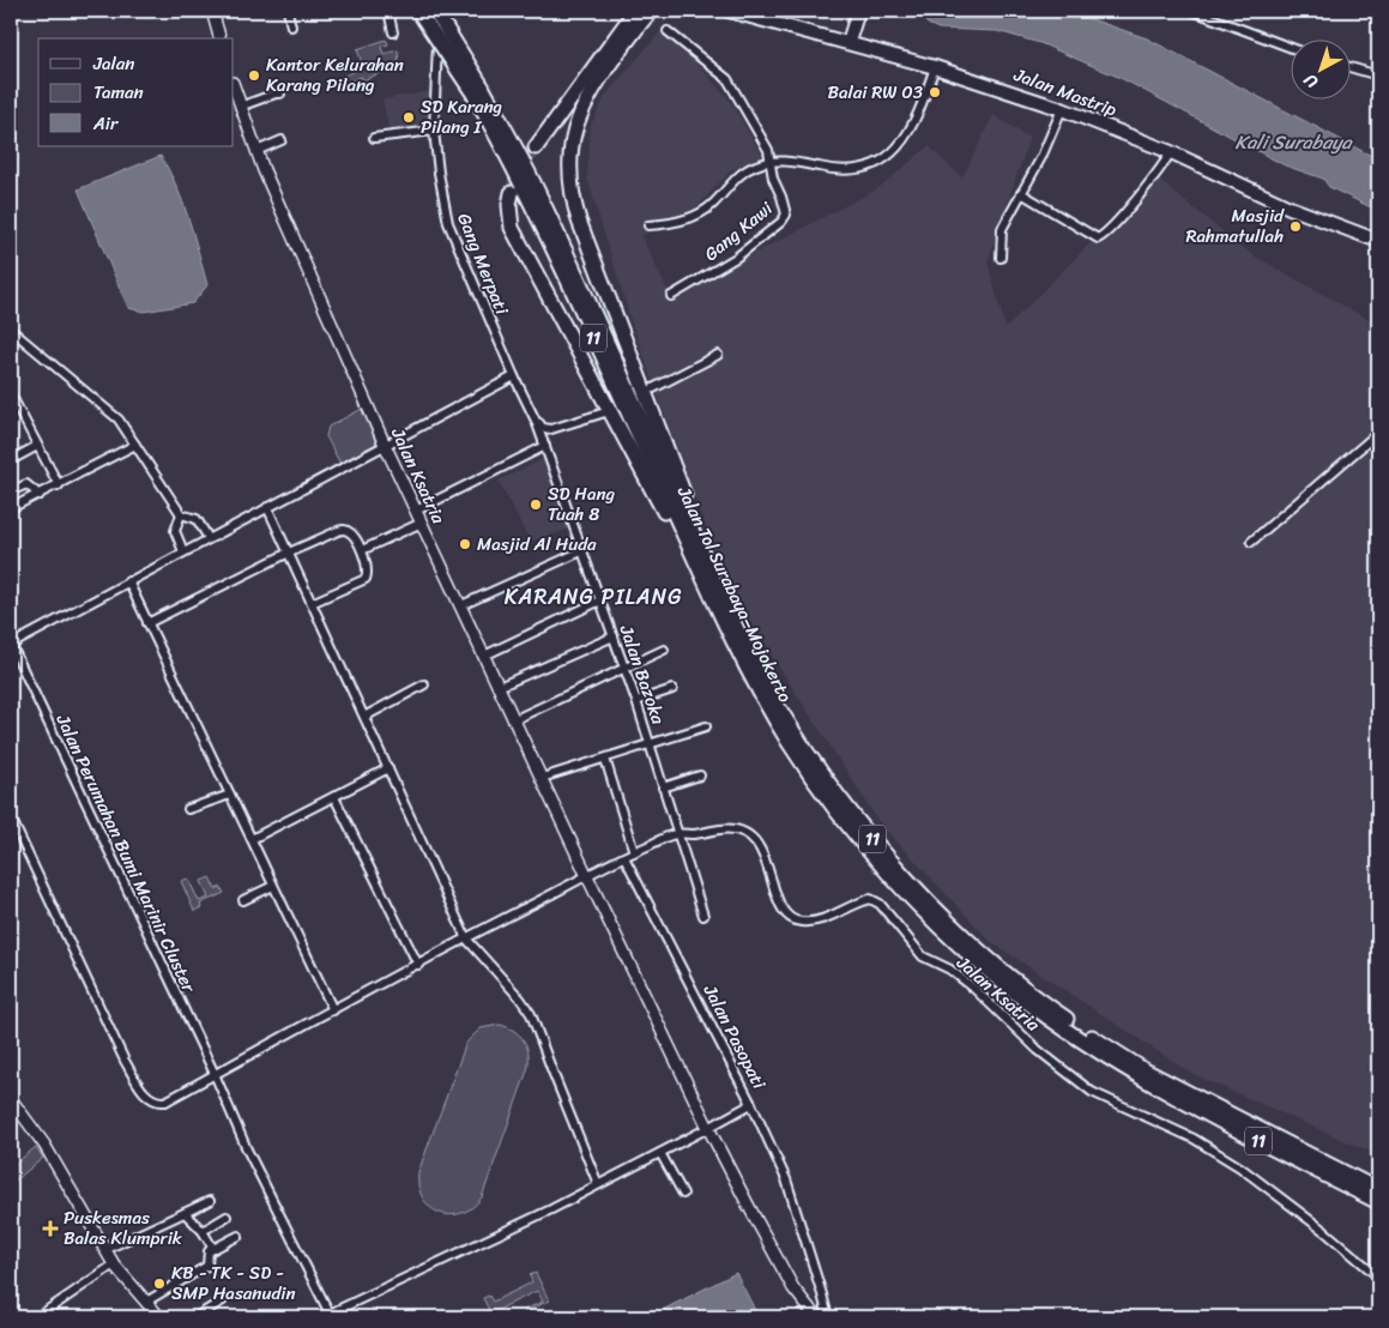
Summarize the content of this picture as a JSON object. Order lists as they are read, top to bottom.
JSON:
{
  "streets": {
    "highway": ["11", "Jalan Tol Surabaya–Mojokerto"],
    "main road": ["Jalan Mastrip"],
    "street": [
      "Gang Kawi",
      "Gang Merpati",
      "Jalan Ksatria",
      "Jalan Bazoka",
      "Jalan Perumahan Bumi Marinir Cluster",
      "Jalan Pasopati"
    ]
  },
  "crossings": [
    ["Gang Merpati", "Jalan Bazoka"],
    ["Gang Merpati", "Jalan Perumahan Bumi Marinir Cluster"],
    ["Jalan Ksatria", "Jalan Bazoka"],
    ["Jalan Ksatria", "Jalan Perumahan Bumi Marinir Cluster"],
    ["Jalan Ksatria", "Jalan Pasopati"],
    ["Jalan Perumahan Bumi Marinir Cluster", "Jalan Pasopati"]
  ],
  "districts": ["KARANG PILANG"],
  "water": ["Kali Surabaya"],
  "places": {
    "other": [
      "Kantor Kelurahan Karang Pilang",
      "Balai RW 03",
      "SD Karang Pilang I",
      "Masjid Rahmatullah",
      "SD Hang Tuah 8",
      "Masjid Al Huda",
      "KB - TK - SD - SMP Hasanudin"
    ],
    "health": ["Puskesmas Balas Klumprik"]
  },
  "legend": ["Jalan", "Taman", "Air"],
  "north": "bottom left"
}
